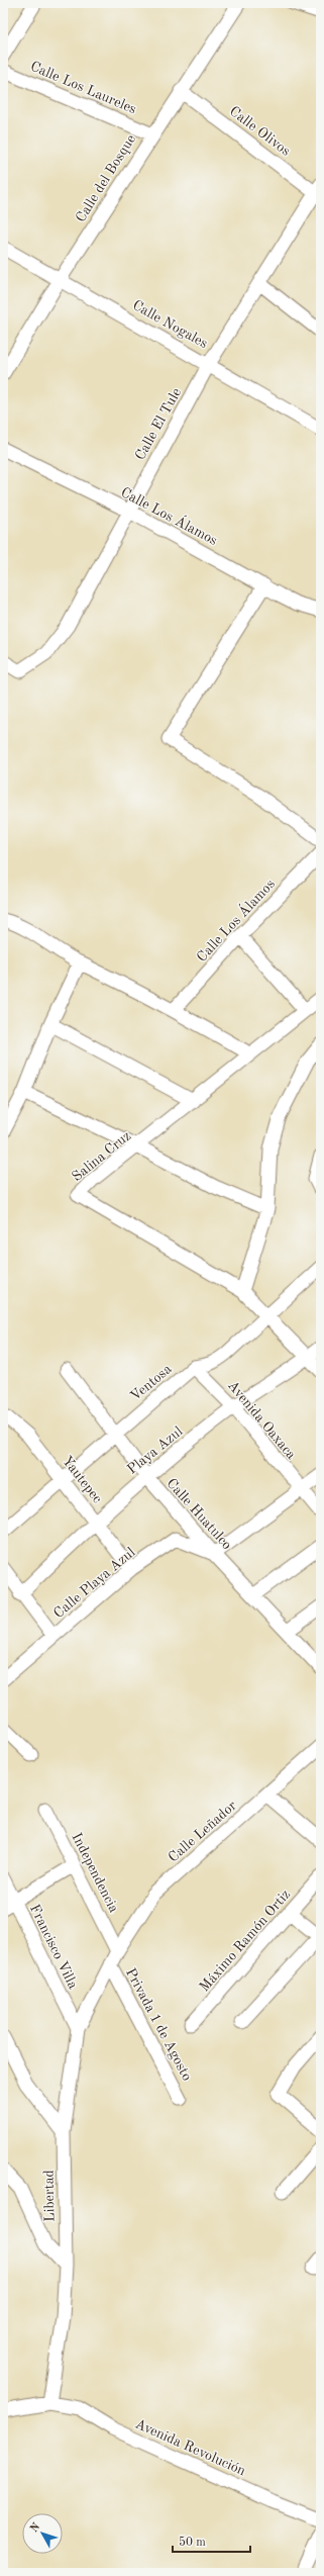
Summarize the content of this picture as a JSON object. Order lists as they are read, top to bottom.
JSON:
{
  "streets": {
    "street": [
      "Calle Los Laureles",
      "Calle Olivos",
      "Calle del Bosque",
      "Calle Nogales",
      "Calle El Tule",
      "Calle Los Álamos",
      "Salina Cruz",
      "Ventosa",
      "Avenida Oaxaca",
      "Playa Azul",
      "Yautepec",
      "Calle Huatulco",
      "Calle Playa Azul",
      "Calle Leñador",
      "Independencia",
      "Máximo Ramón Ortiz",
      "Francisco Villa",
      "Privada 1 de Agosto",
      "Libertad",
      "Avenida Revolución"
    ]
  },
  "crossings": [
    ["Calle Los Laureles", "Calle del Bosque"],
    ["Calle Olivos", "Calle del Bosque"],
    ["Calle Olivos", "Calle El Tule"],
    ["Calle del Bosque", "Calle Nogales"],
    ["Calle Nogales", "Calle El Tule"],
    ["Calle El Tule", "Calle Los Álamos"],
    ["Salina Cruz", "Ventosa"],
    ["Salina Cruz", "Playa Azul"],
    ["Ventosa", "Avenida Oaxaca"],
    ["Ventosa", "Yautepec"],
    ["Ventosa", "Calle Huatulco"],
    ["Avenida Oaxaca", "Playa Azul"],
    ["Playa Azul", "Yautepec"],
    ["Playa Azul", "Calle Huatulco"],
    ["Yautepec", "Calle Playa Azul"],
    ["Calle Huatulco", "Calle Playa Azul"],
    ["Calle Leñador", "Independencia"],
    ["Calle Leñador", "Libertad"],
    ["Independencia", "Libertad"],
    ["Francisco Villa", "Libertad"],
    ["Privada 1 de Agosto", "Libertad"],
    ["Libertad", "Avenida Revolución"]
  ],
  "scale_bar": "50 m",
  "north": "top left"
}
